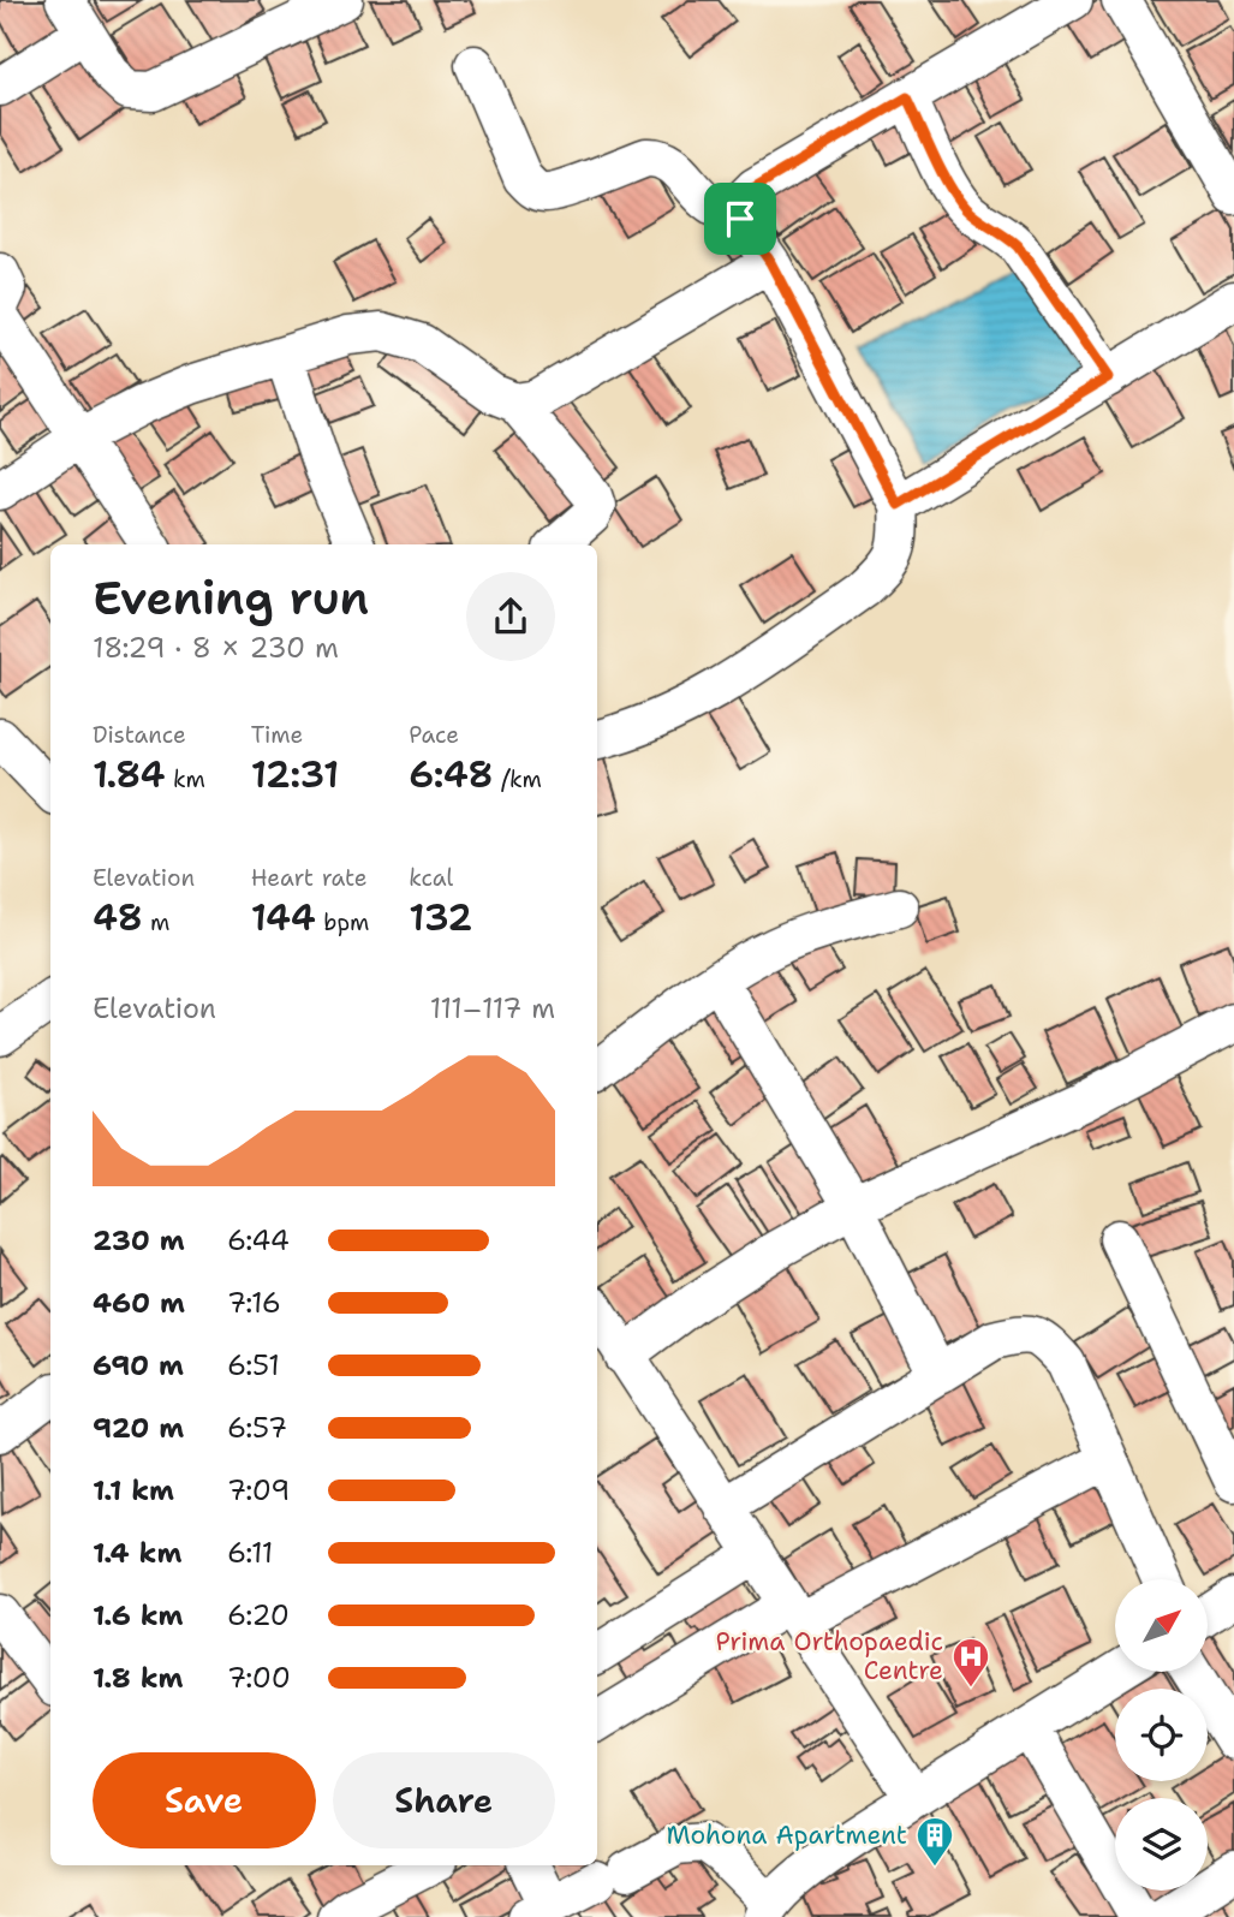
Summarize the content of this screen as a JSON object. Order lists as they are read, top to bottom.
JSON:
{
  "places": {
    "hospital": ["Prima Orthopaedic Centre"],
    "building": ["Mohona Apartment"]
  },
  "north": "top right",
  "page": {
    "heading": ["Evening run", "18:29 · 8 × 230 m"],
    "stats": [
      ["Distance", "1.84 km"],
      ["Time", "12:31"],
      ["Pace", "6:48 /km"],
      ["Elevation", "48 m"],
      ["Heart rate", "144 bpm"],
      ["kcal", "132"]
    ],
    "chart": ["Elevation", "111–117 m"],
    "list": [
      {
        "name": "230 m",
        "note": "6:44"
      },
      {
        "name": "460 m",
        "note": "7:16"
      },
      {
        "name": "690 m",
        "note": "6:51"
      },
      {
        "name": "920 m",
        "note": "6:57"
      },
      {
        "name": "1.1 km",
        "note": "7:09"
      },
      {
        "name": "1.4 km",
        "note": "6:11"
      },
      {
        "name": "1.6 km",
        "note": "6:20"
      },
      {
        "name": "1.8 km",
        "note": "7:00"
      }
    ],
    "buttons": ["Save", "Share"]
  }
}
